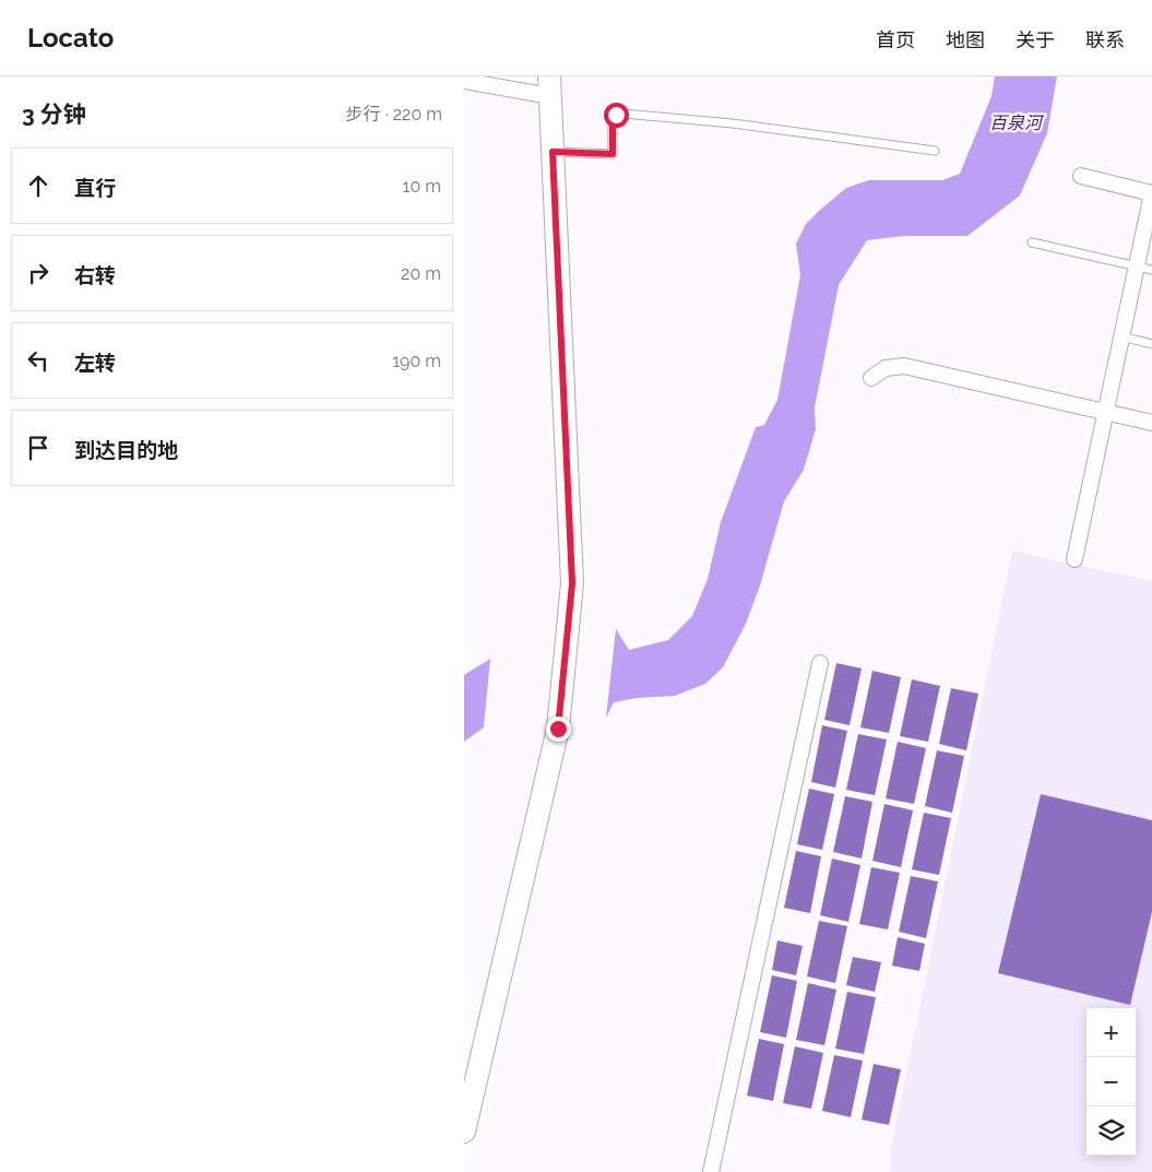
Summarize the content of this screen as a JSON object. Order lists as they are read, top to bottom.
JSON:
{
  "water": ["百泉河"],
  "page": {
    "header": "Locato",
    "nav": [
      "首页",
      "地图",
      "关于",
      "联系"
    ],
    "heading": ["3 分钟", "步行 · 220 m"],
    "list": [
      ["直行", "10 m"],
      ["右转", "20 m"],
      ["左转", "190 m"],
      "到达目的地"
    ],
    "map_buttons": ["+", "−"]
  }
}
